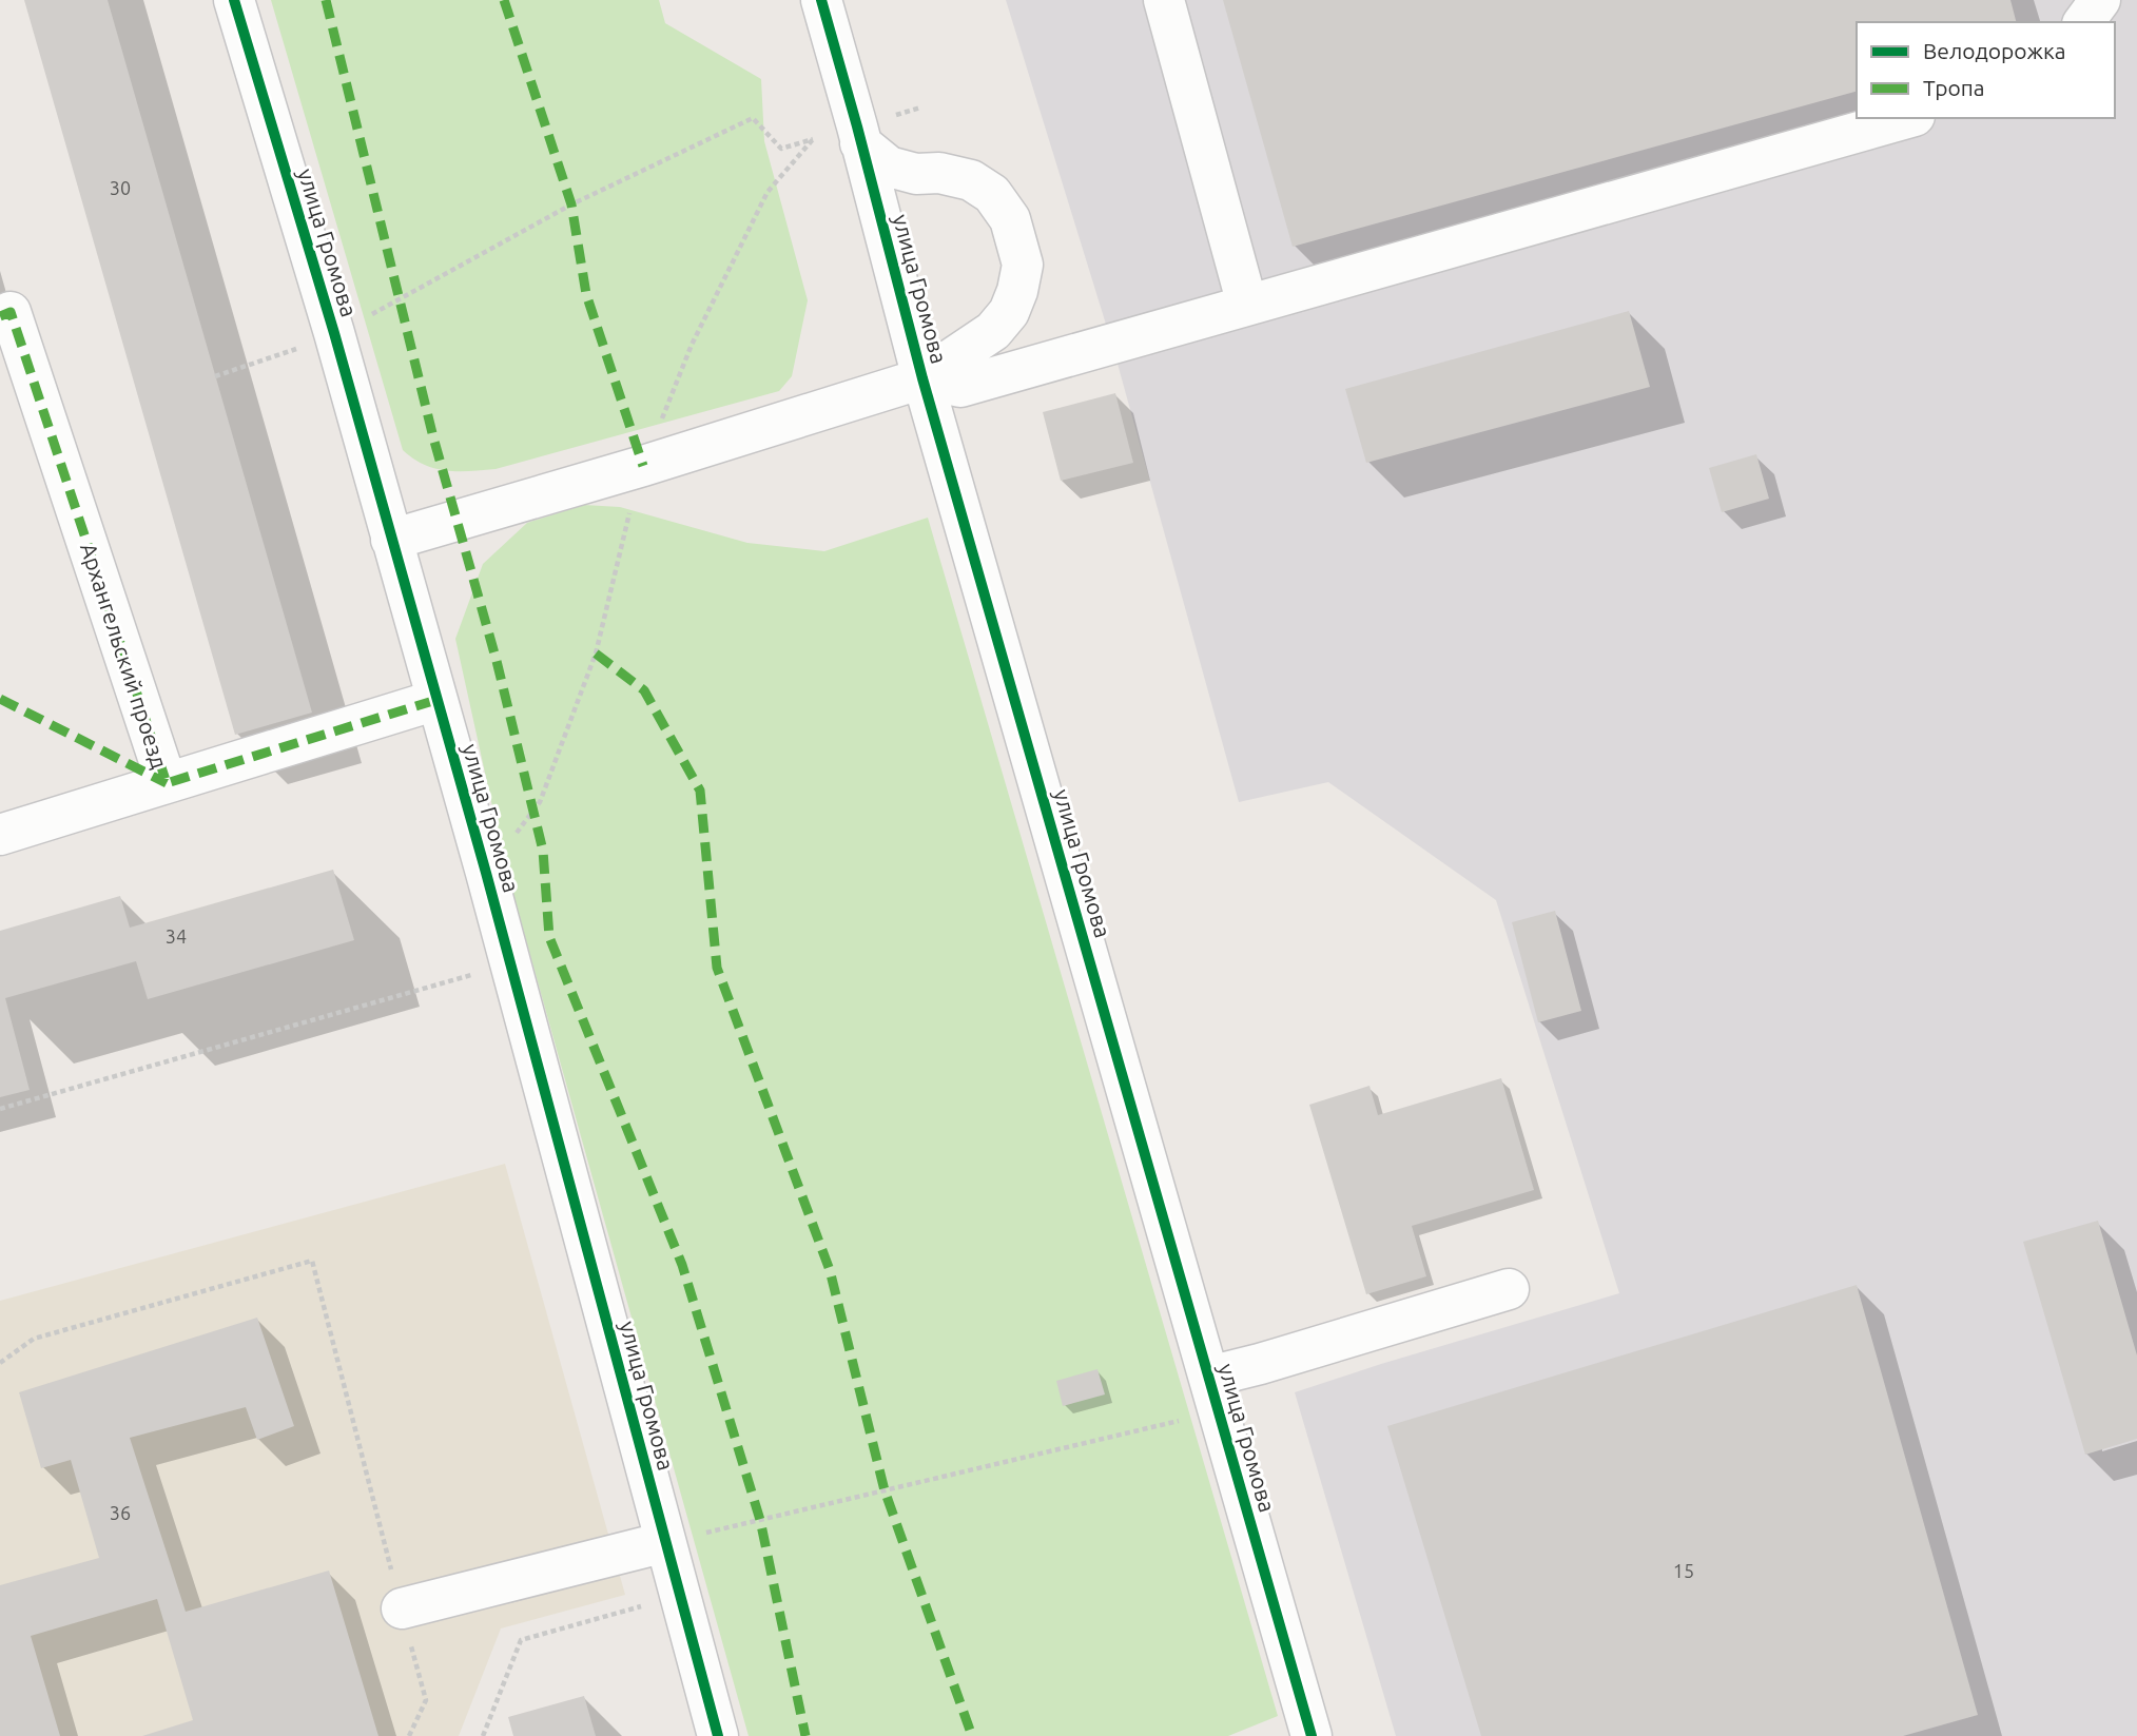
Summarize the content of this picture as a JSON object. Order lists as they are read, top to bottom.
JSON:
{
  "streets": {
    "street": ["улица Громова", "Архангельский проезд"]
  },
  "crossings": [
    ["улица Громова", "Архангельский проезд"]
  ],
  "house_numbers": [
    "30",
    "34",
    "36",
    "15"
  ],
  "legend": ["Велодорожка", "Тропа"]
}
